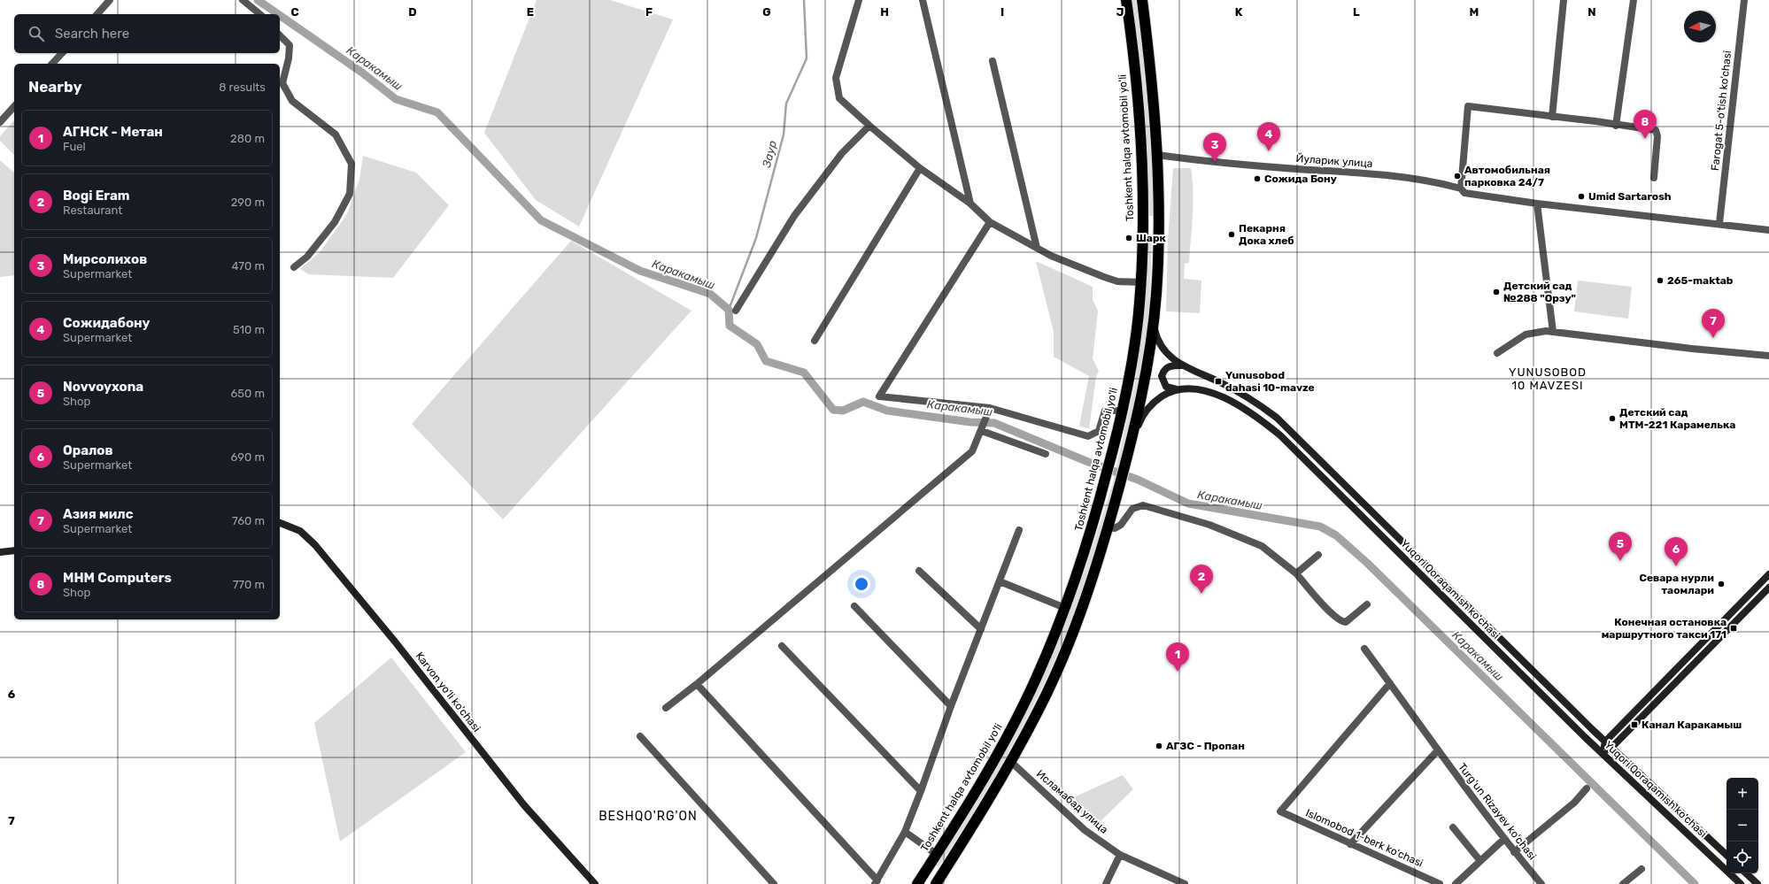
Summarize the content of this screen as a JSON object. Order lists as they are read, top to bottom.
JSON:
{
  "streets": {
    "highway": ["Toshkent halqa avtomobil yo'li"],
    "main road": ["Yuqori Qoraqamish ko'chasi", "Karvon yo‘li ko'chasi"],
    "street": [
      "Farogat 5-o'tish ko'chasi",
      "Йуларик улица",
      "Исламабад улица",
      "Turg'un Rizayev ko'chasi",
      "Islomobod 1-berk ko'chasi"
    ]
  },
  "crossings": [
    ["Turg'un Rizayev ko'chasi", "Islomobod 1-berk ko'chasi"]
  ],
  "districts": ["YUNUSOBOD 10 MAVZESI", "BESHQO'RG'ON"],
  "water": ["Каракамыш", "Заур"],
  "places": {
    "other": [
      "Автомобильная парковка 24/7",
      "Сожида Бону",
      "Umid Sartarosh",
      "Пекарня Дока хлеб",
      "Шарк",
      "265-maktab",
      "Детский сад №288 \"Орзу\"",
      "Детский сад МТМ-221 Карамелька",
      "Севара нурли таомлари",
      "АГЗС - Пропан"
    ],
    "transit": ["Yunusobod dahasi 10-mavze", "Конечная остановка маршрутного такси 171", "Канал Каракамыш"]
  },
  "north": "left",
  "page": {
    "search": "Search here",
    "heading": ["Nearby", "8 results"],
    "pins": [
      "8",
      "4",
      "3",
      "7",
      "5",
      "6",
      "2",
      "1"
    ],
    "list": [
      {
        "mark": "1",
        "name": "АГНСК - Метан",
        "note": "Fuel",
        "value": "280 m"
      },
      {
        "mark": "2",
        "name": "Bogi Eram",
        "note": "Restaurant",
        "value": "290 m"
      },
      {
        "mark": "3",
        "name": "Мирсолихов",
        "note": "Supermarket",
        "value": "470 m"
      },
      {
        "mark": "4",
        "name": "Сожидабону",
        "note": "Supermarket",
        "value": "510 m"
      },
      {
        "mark": "5",
        "name": "Novvoyxona",
        "note": "Shop",
        "value": "650 m"
      },
      {
        "mark": "6",
        "name": "Оралов",
        "note": "Supermarket",
        "value": "690 m"
      },
      {
        "mark": "7",
        "name": "Азия милс",
        "note": "Supermarket",
        "value": "760 m"
      },
      {
        "mark": "8",
        "name": "MHM Computers",
        "note": "Shop",
        "value": "770 m"
      }
    ],
    "map_buttons": ["+", "−"]
  },
  "grid": {
    "columns": [
      "C",
      "D",
      "E",
      "F",
      "G",
      "H",
      "I",
      "J",
      "K",
      "L",
      "M",
      "N"
    ],
    "rows": ["6", "7"]
  }
}
